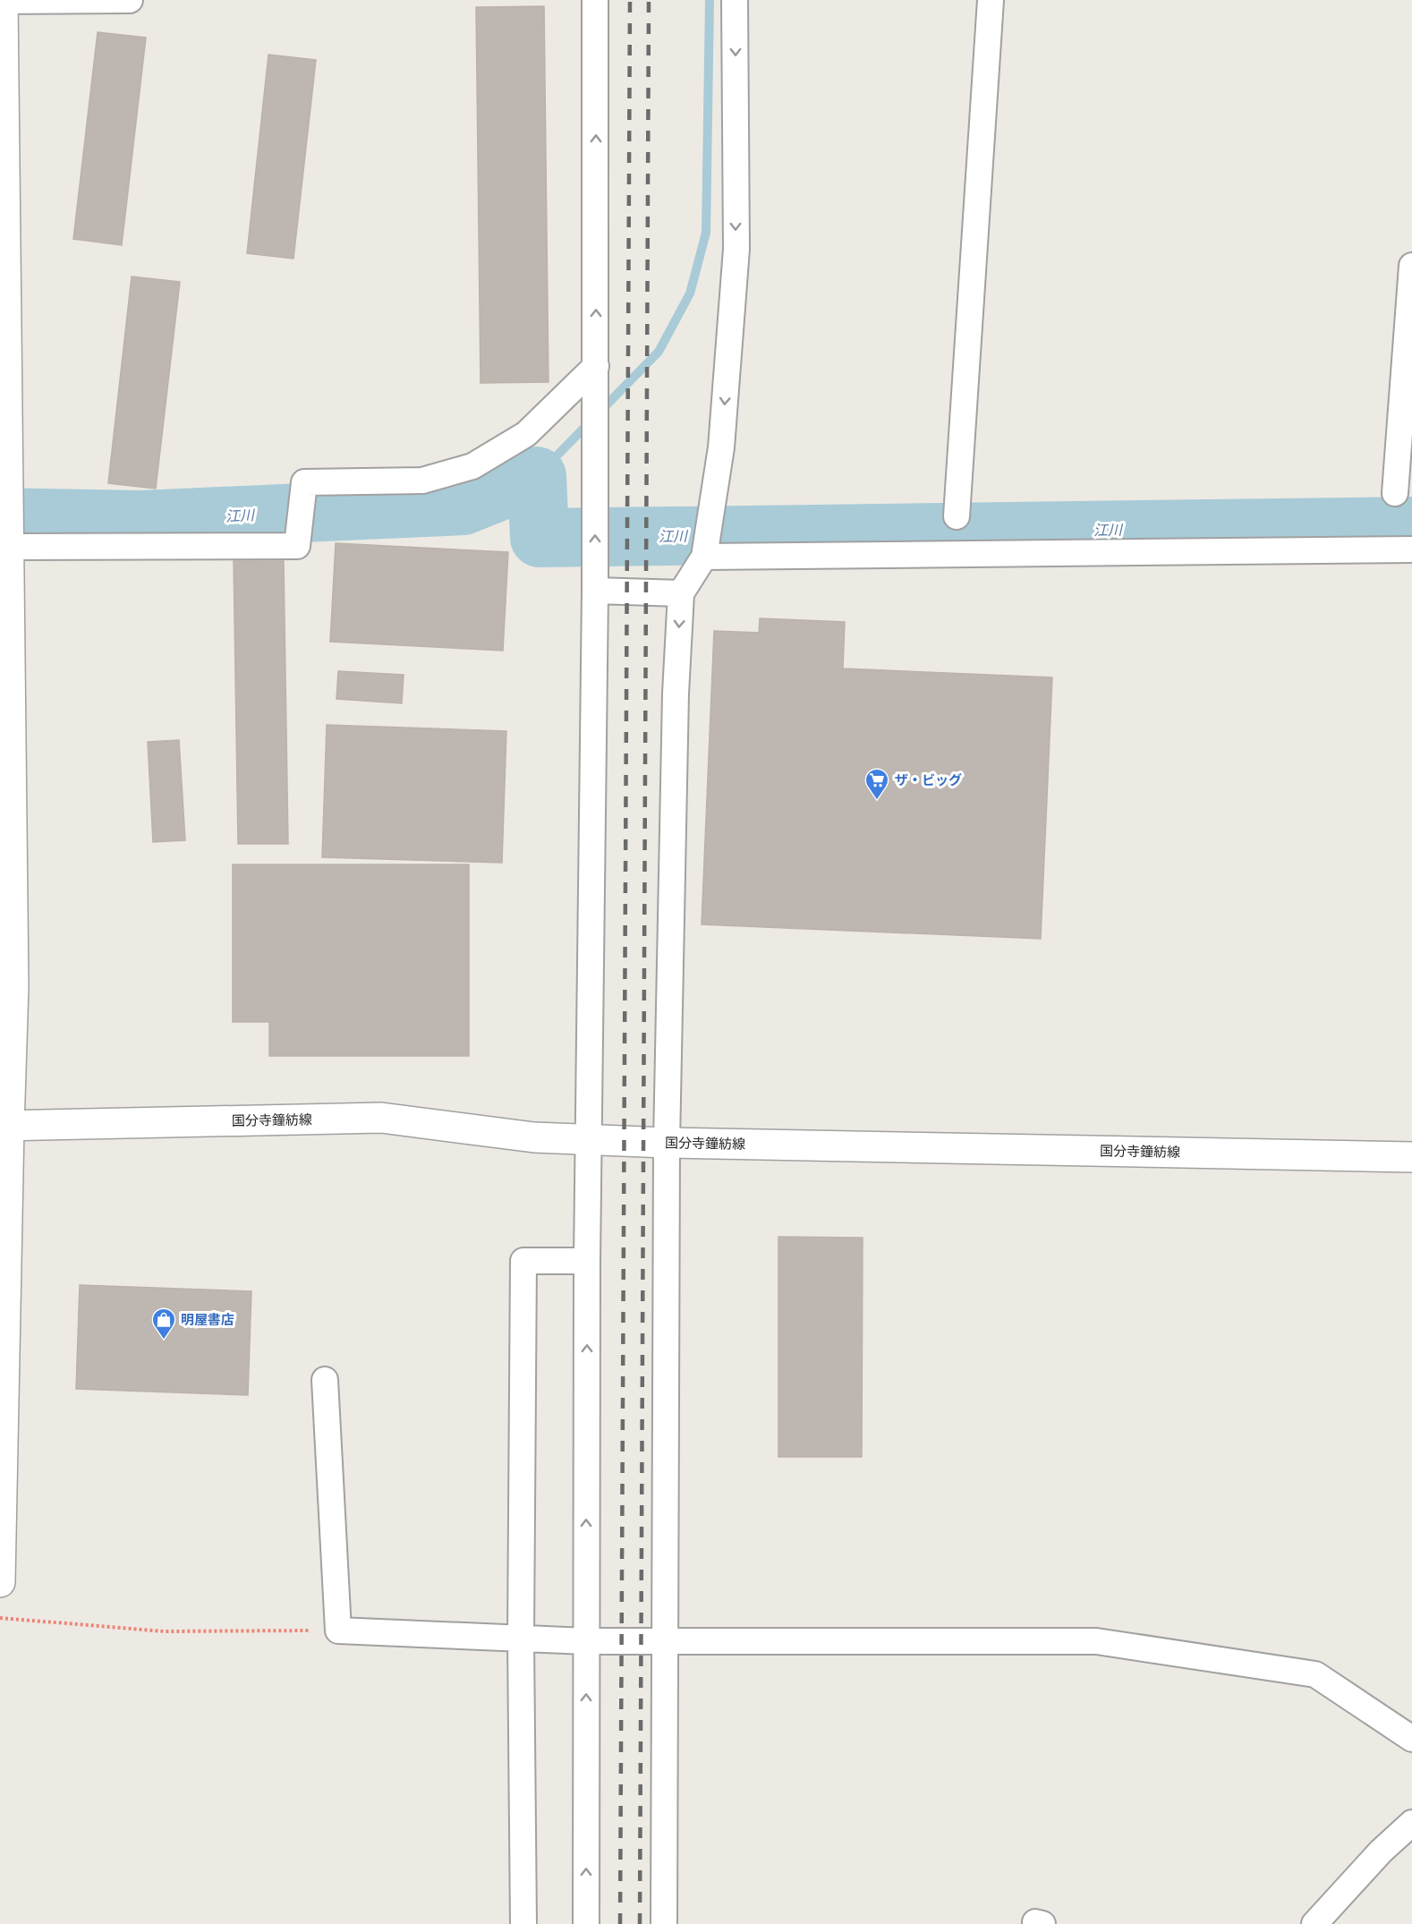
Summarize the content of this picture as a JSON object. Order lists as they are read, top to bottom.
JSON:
{
  "streets": {
    "street": ["国分寺鐘紡線"]
  },
  "water": ["江川"],
  "places": {
    "supermarket": ["ザ・ビッグ"],
    "shop": ["明屋書店"]
  }
}
